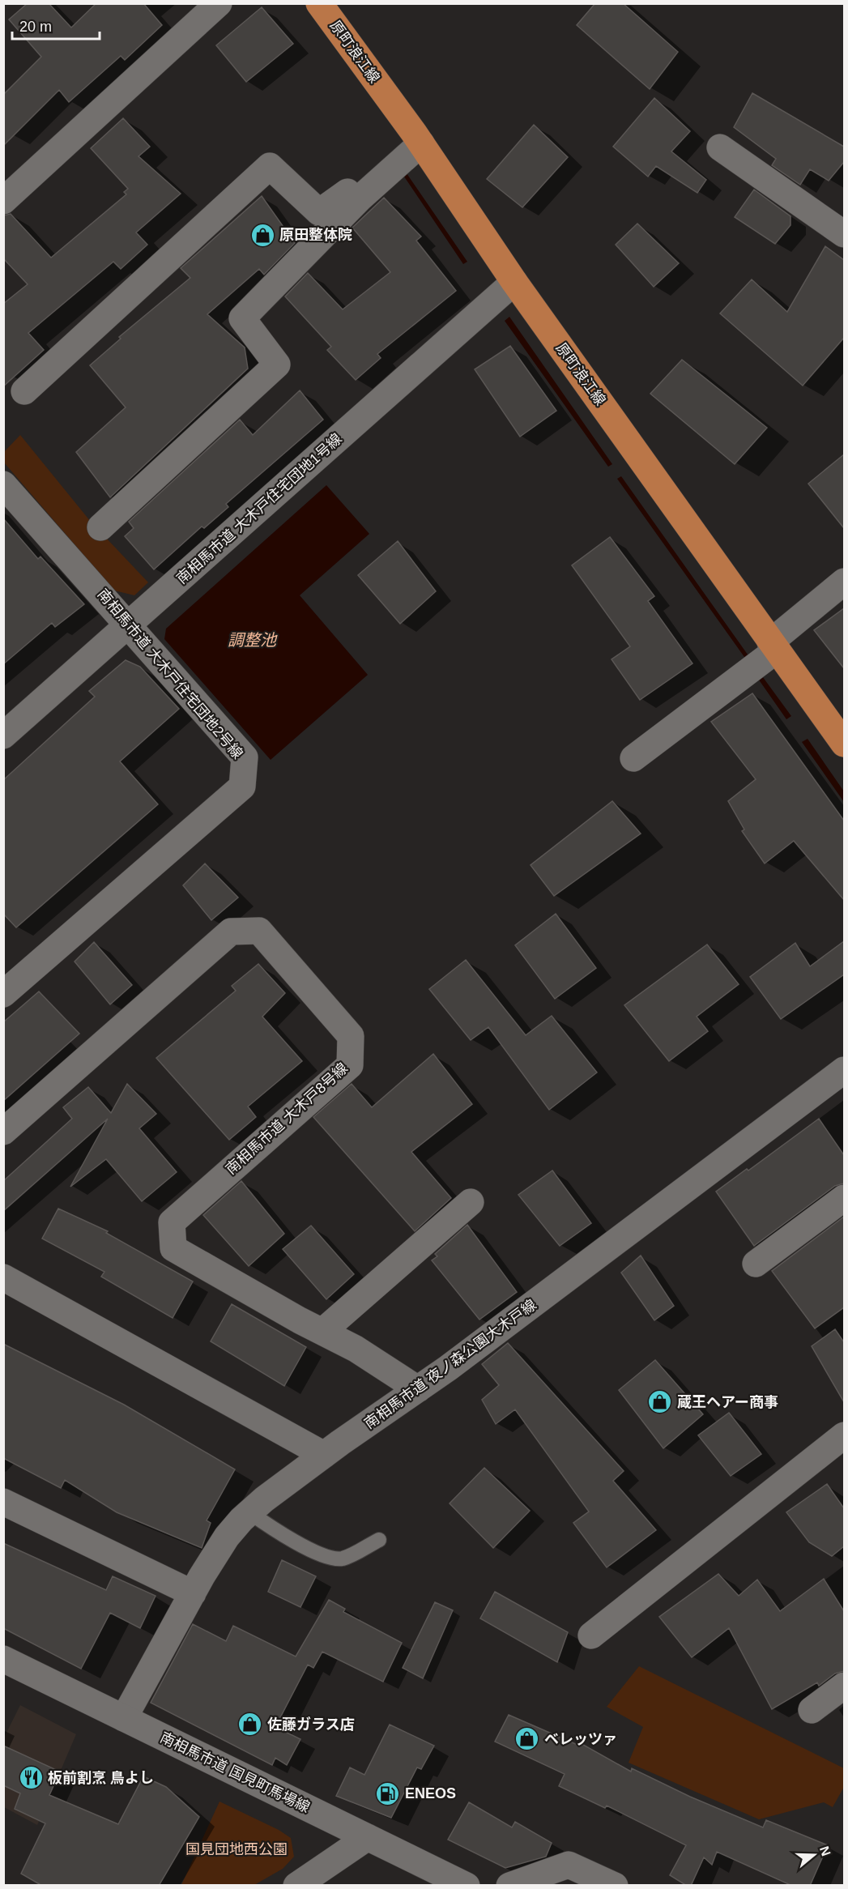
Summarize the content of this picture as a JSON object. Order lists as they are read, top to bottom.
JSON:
{
  "streets": {
    "main road": ["原町浪江線"],
    "street": [
      "南相馬市道 大木戸住宅団地1号線",
      "南相馬市道 大木戸住宅団地2号線",
      "南相馬市道 大木戸8号線",
      "南相馬市道 夜ノ森公園大木戸線",
      "南相馬市道 国見町馬場線"
    ]
  },
  "crossings": [
    ["原町浪江線", "南相馬市道 大木戸住宅団地1号線"],
    ["南相馬市道 大木戸住宅団地1号線", "南相馬市道 大木戸住宅団地2号線"],
    ["南相馬市道 大木戸8号線", "南相馬市道 夜ノ森公園大木戸線"],
    ["南相馬市道 夜ノ森公園大木戸線", "南相馬市道 国見町馬場線"]
  ],
  "water": ["調整池"],
  "parks": ["国見団地西公園"],
  "places": {
    "shop": [
      "原田整体院",
      "蔵王ヘアー商事",
      "佐藤ガラス店",
      "ベレッツァ"
    ],
    "restaurant": ["板前割烹 鳥よし"],
    "fuel station": ["ENEOS"]
  },
  "scale_bar": "20 m",
  "north": "right"
}
